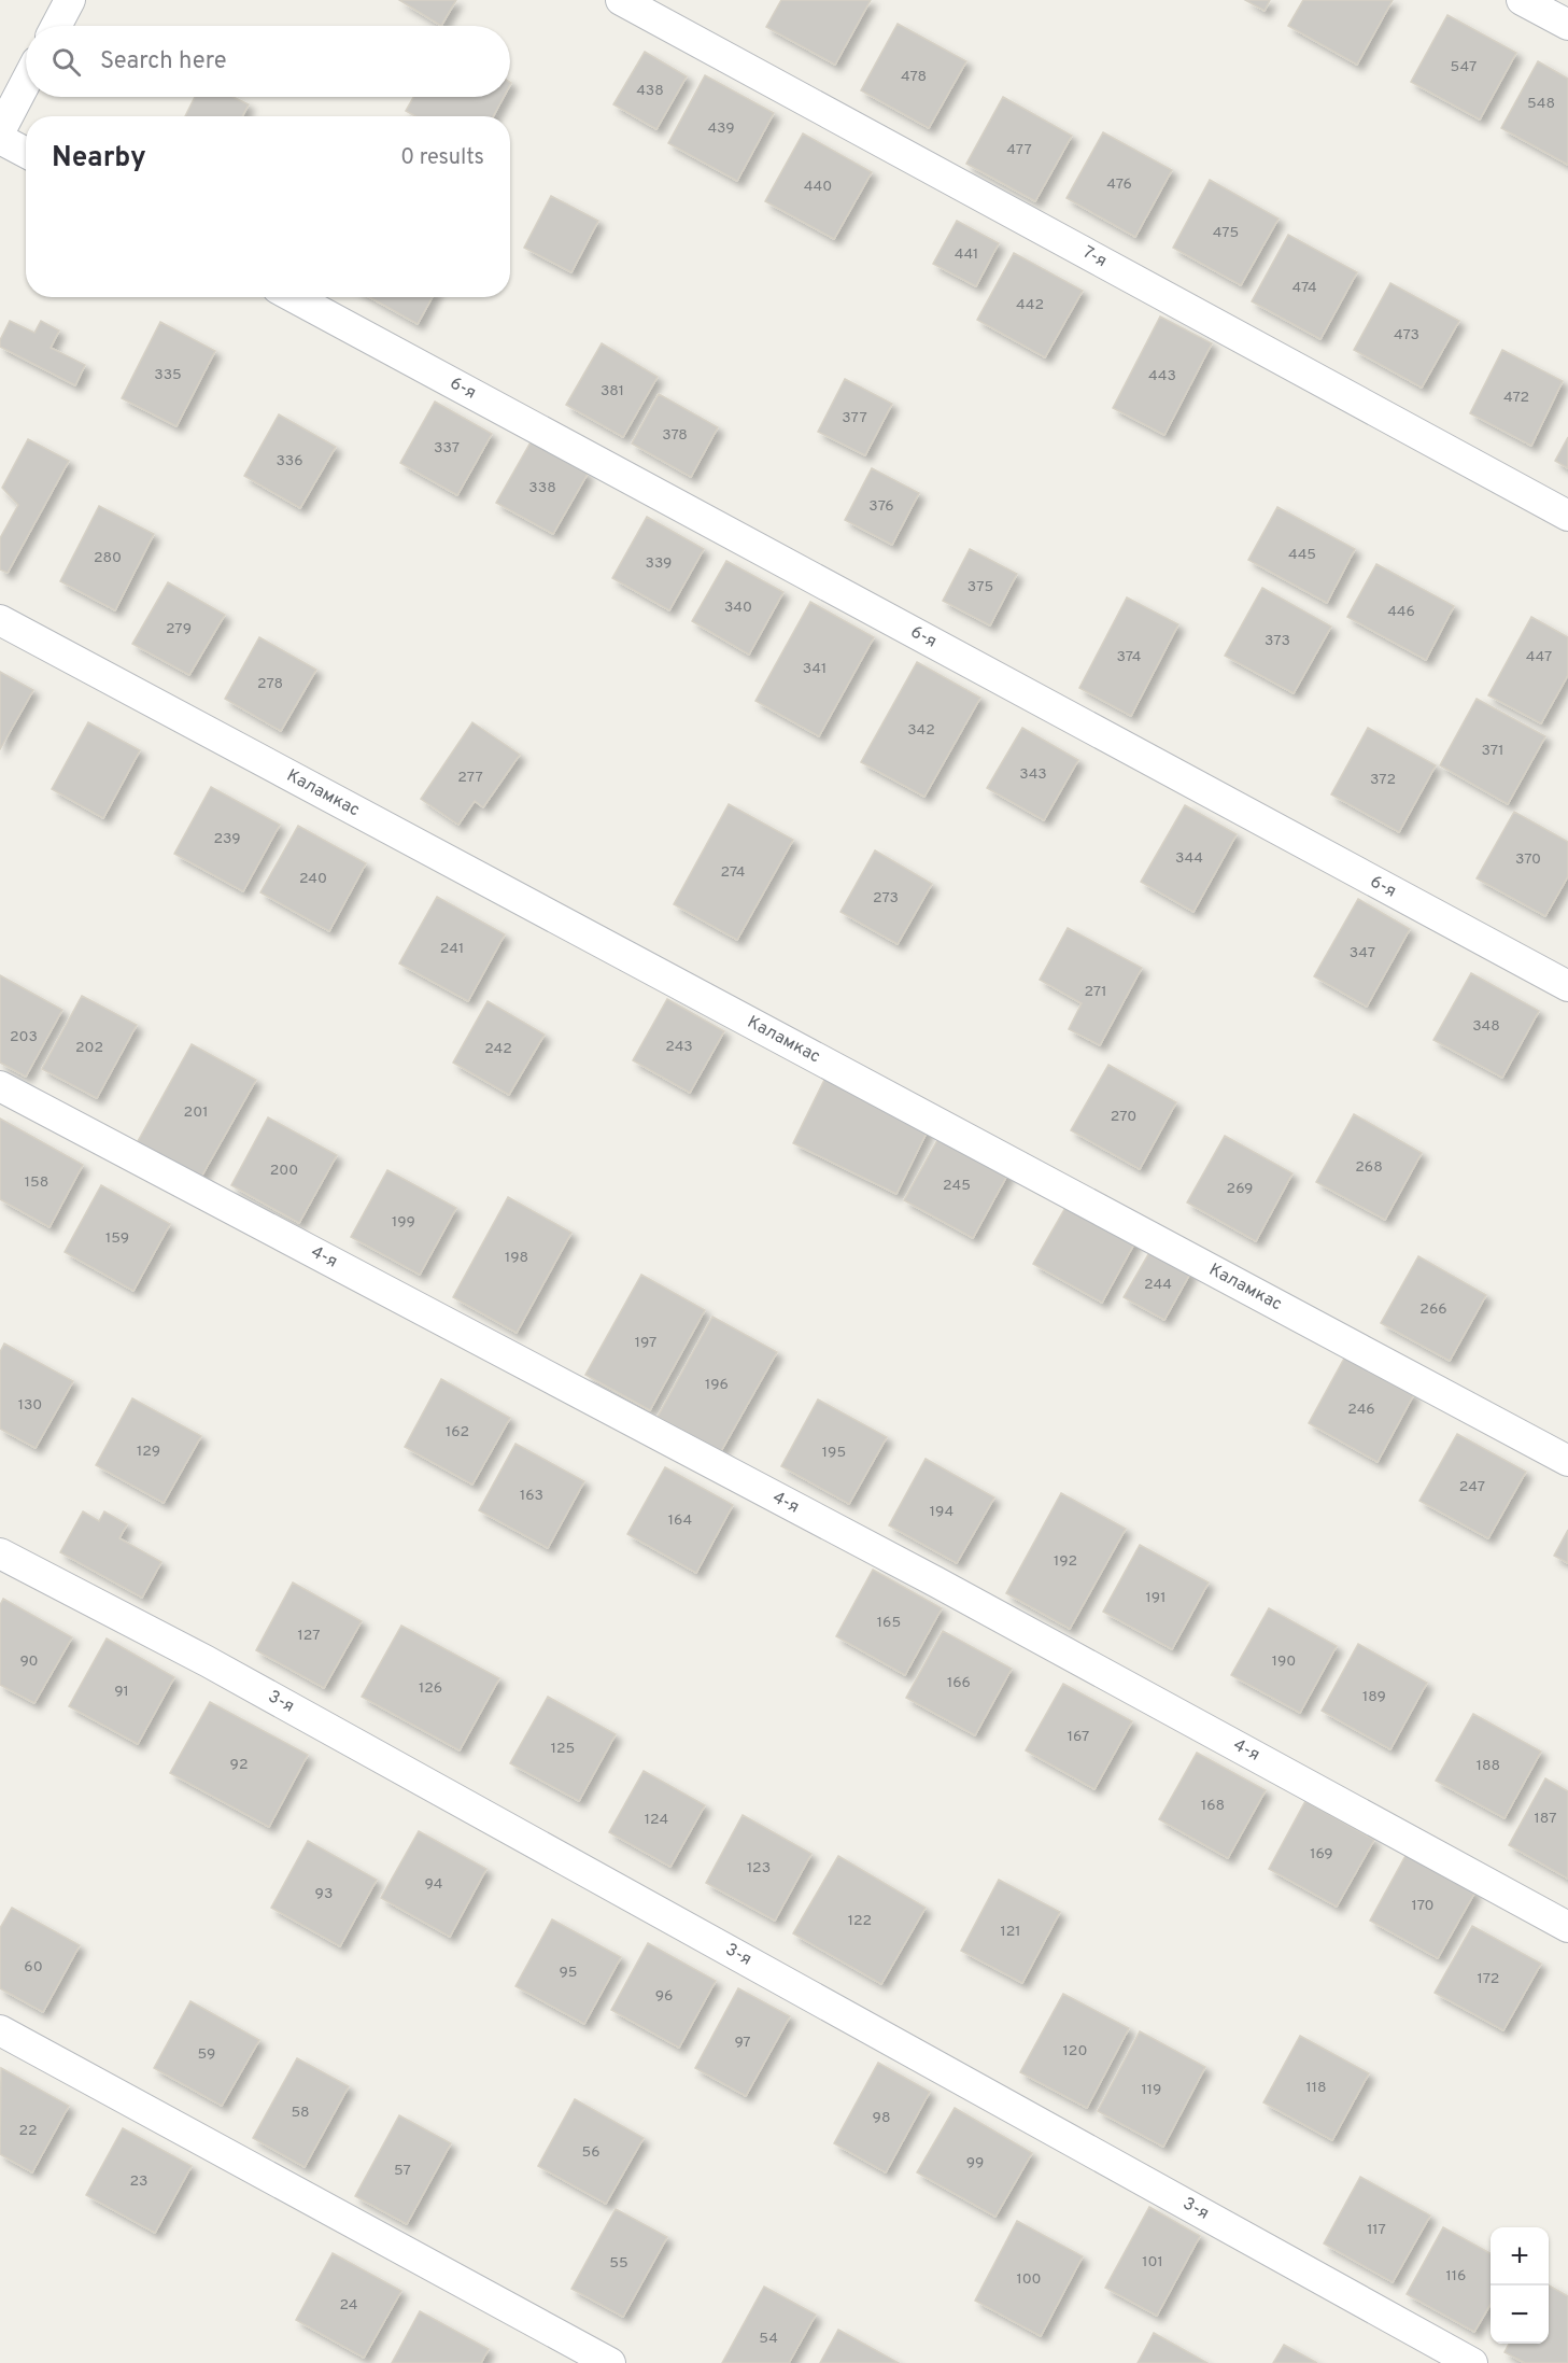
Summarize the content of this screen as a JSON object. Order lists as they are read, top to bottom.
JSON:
{
  "streets": {
    "street": [
      "7-я",
      "6-я",
      "Каламкас",
      "4-я",
      "3-я"
    ]
  },
  "house_numbers": [
    "547",
    "478",
    "438",
    "548",
    "439",
    "477",
    "476",
    "440",
    "475",
    "441",
    "474",
    "442",
    "473",
    "335",
    "443",
    "381",
    "472",
    "377",
    "378",
    "337",
    "336",
    "338",
    "376",
    "445",
    "280",
    "339",
    "375",
    "340",
    "446",
    "279",
    "373",
    "374",
    "447",
    "341",
    "278",
    "342",
    "371",
    "343",
    "277",
    "372",
    "239",
    "344",
    "370",
    "274",
    "240",
    "273",
    "241",
    "347",
    "271",
    "348",
    "203",
    "243",
    "202",
    "242",
    "201",
    "270",
    "268",
    "200",
    "158",
    "245",
    "269",
    "199",
    "159",
    "198",
    "244",
    "266",
    "197",
    "196",
    "130",
    "246",
    "162",
    "129",
    "195",
    "247",
    "163",
    "194",
    "164",
    "192",
    "191",
    "165",
    "127",
    "90",
    "190",
    "166",
    "126",
    "91",
    "189",
    "167",
    "125",
    "92",
    "188",
    "168",
    "187",
    "124",
    "169",
    "123",
    "94",
    "93",
    "170",
    "122",
    "121",
    "60",
    "95",
    "172",
    "96",
    "97",
    "120",
    "59",
    "118",
    "119",
    "58",
    "98",
    "22",
    "56",
    "99",
    "57",
    "23",
    "117",
    "101",
    "55",
    "116",
    "100",
    "24",
    "54"
  ],
  "page": {
    "search": "Search here",
    "heading": ["Nearby", "0 results"],
    "map_buttons": ["+", "−"]
  }
}
